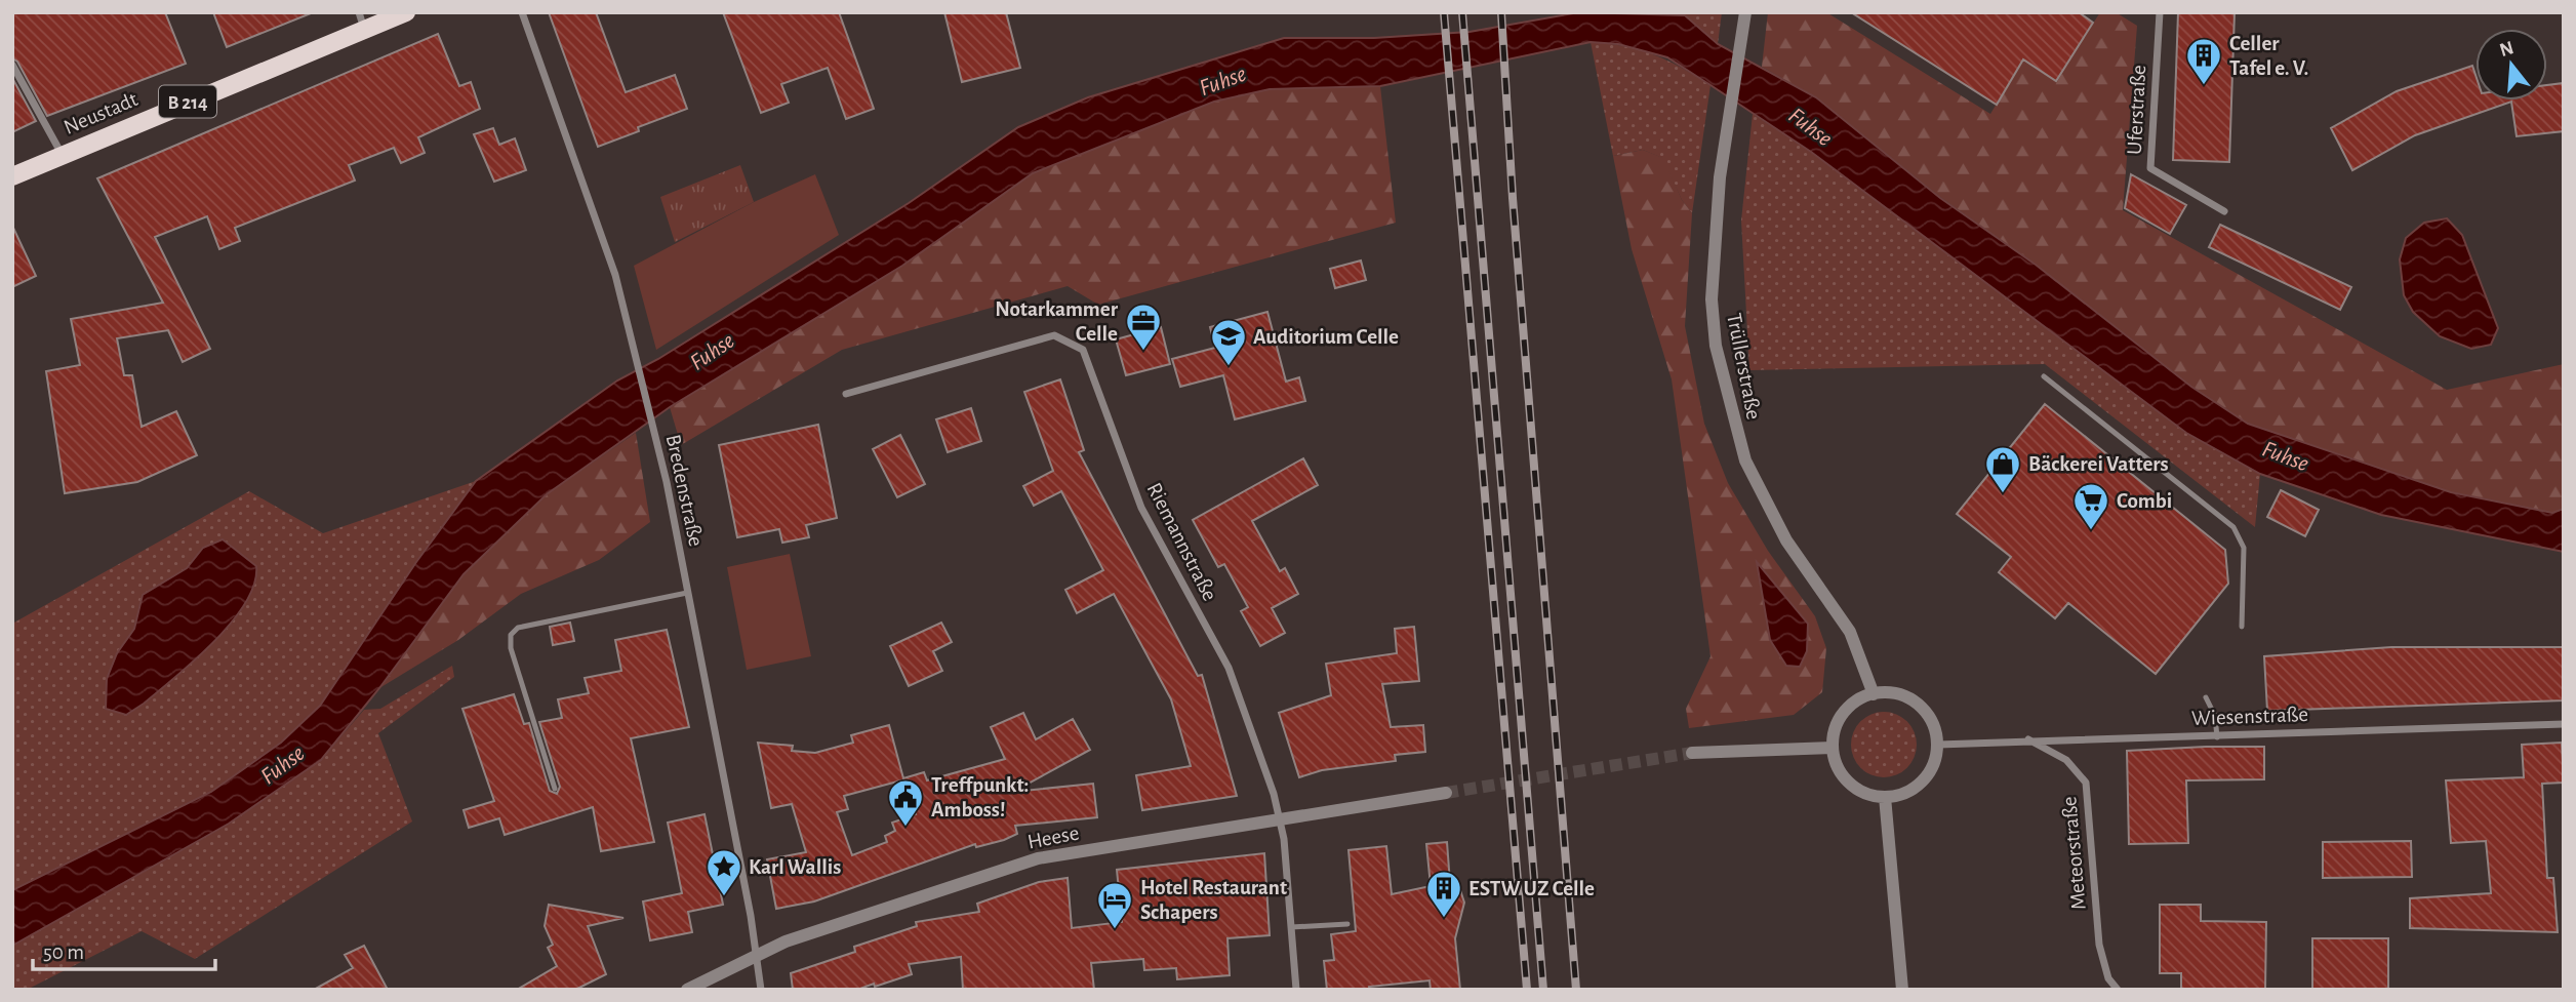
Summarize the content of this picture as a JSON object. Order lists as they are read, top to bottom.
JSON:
{
  "streets": {
    "main road": ["B 214", "Neustadt"],
    "street": [
      "Uferstraße",
      "Trüllerstraße",
      "Bredenstraße",
      "Riemannstraße",
      "Wiesenstraße",
      "Heese",
      "Meteorstraße"
    ]
  },
  "crossings": [
    ["Trüllerstraße", "Wiesenstraße"],
    ["Bredenstraße", "Heese"],
    ["Riemannstraße", "Heese"],
    ["Wiesenstraße", "Meteorstraße"]
  ],
  "water": ["Fuhse"],
  "places": {
    "building": ["Celler Tafel e. V.", "ESTW UZ Celle"],
    "office": ["Notarkammer Celle"],
    "school or university": ["Auditorium Celle"],
    "shop": ["Bäckerei Vatters"],
    "supermarket": ["Combi"],
    "public building": ["Treffpunkt: Amboss!"],
    "place": ["Karl Wallis"],
    "hotel": ["Hotel Restaurant Schapers"]
  },
  "scale_bar": "50 m",
  "north": "top"
}
